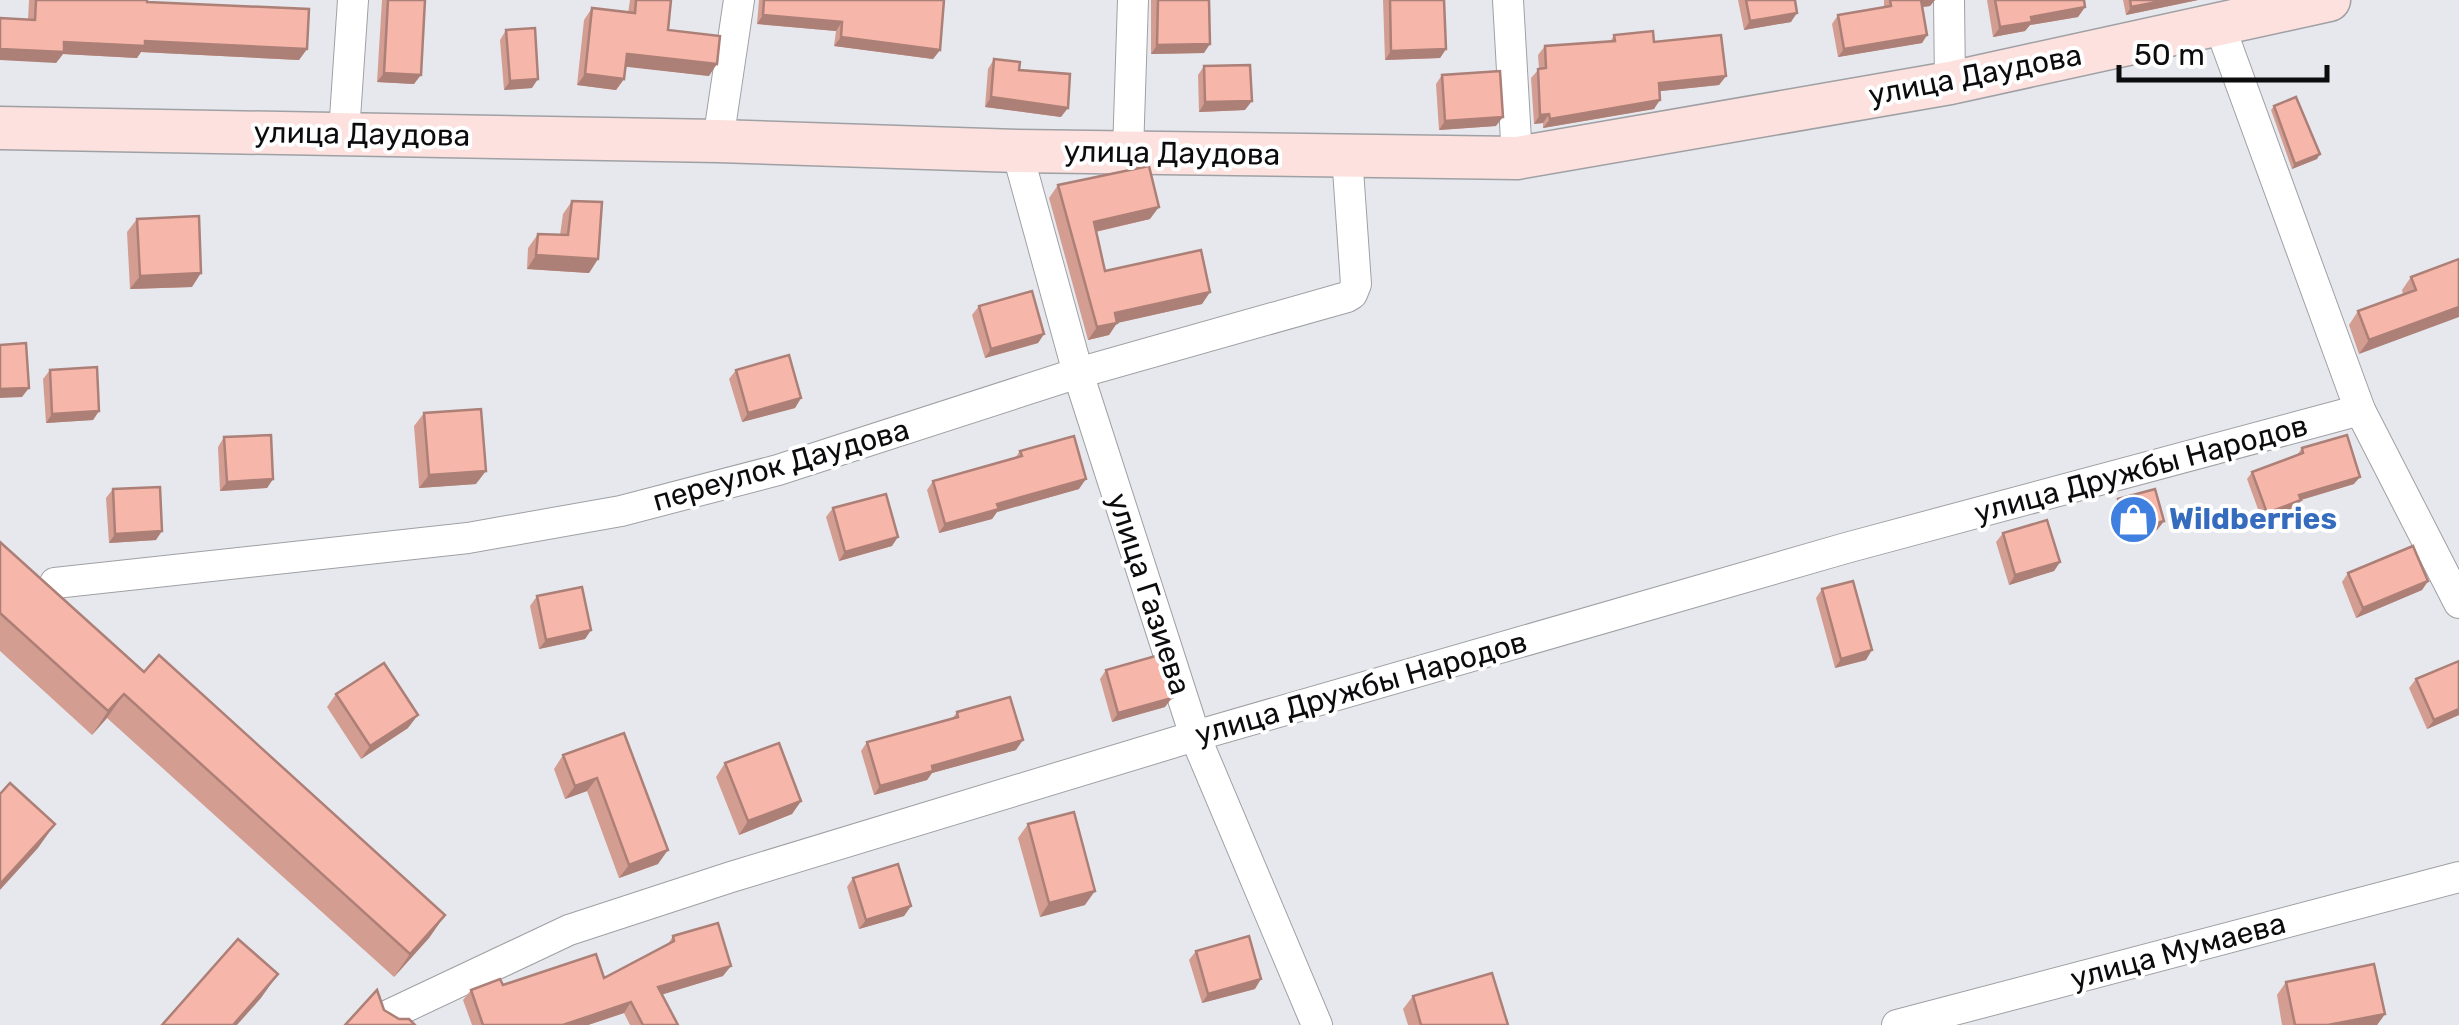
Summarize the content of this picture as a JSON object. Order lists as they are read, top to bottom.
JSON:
{
  "streets": {
    "street": [
      "улица Даудова",
      "переулок Даудова",
      "улица Дружбы Народов",
      "улица Газиева",
      "улица Мумаева"
    ]
  },
  "crossings": [
    ["улица Даудова", "переулок Даудова"],
    ["улица Даудова", "улица Газиева"],
    ["переулок Даудова", "улица Газиева"],
    ["улица Дружбы Народов", "улица Газиева"]
  ],
  "places": {
    "shop": ["Wildberries"]
  },
  "scale_bar": "50 m"
}
